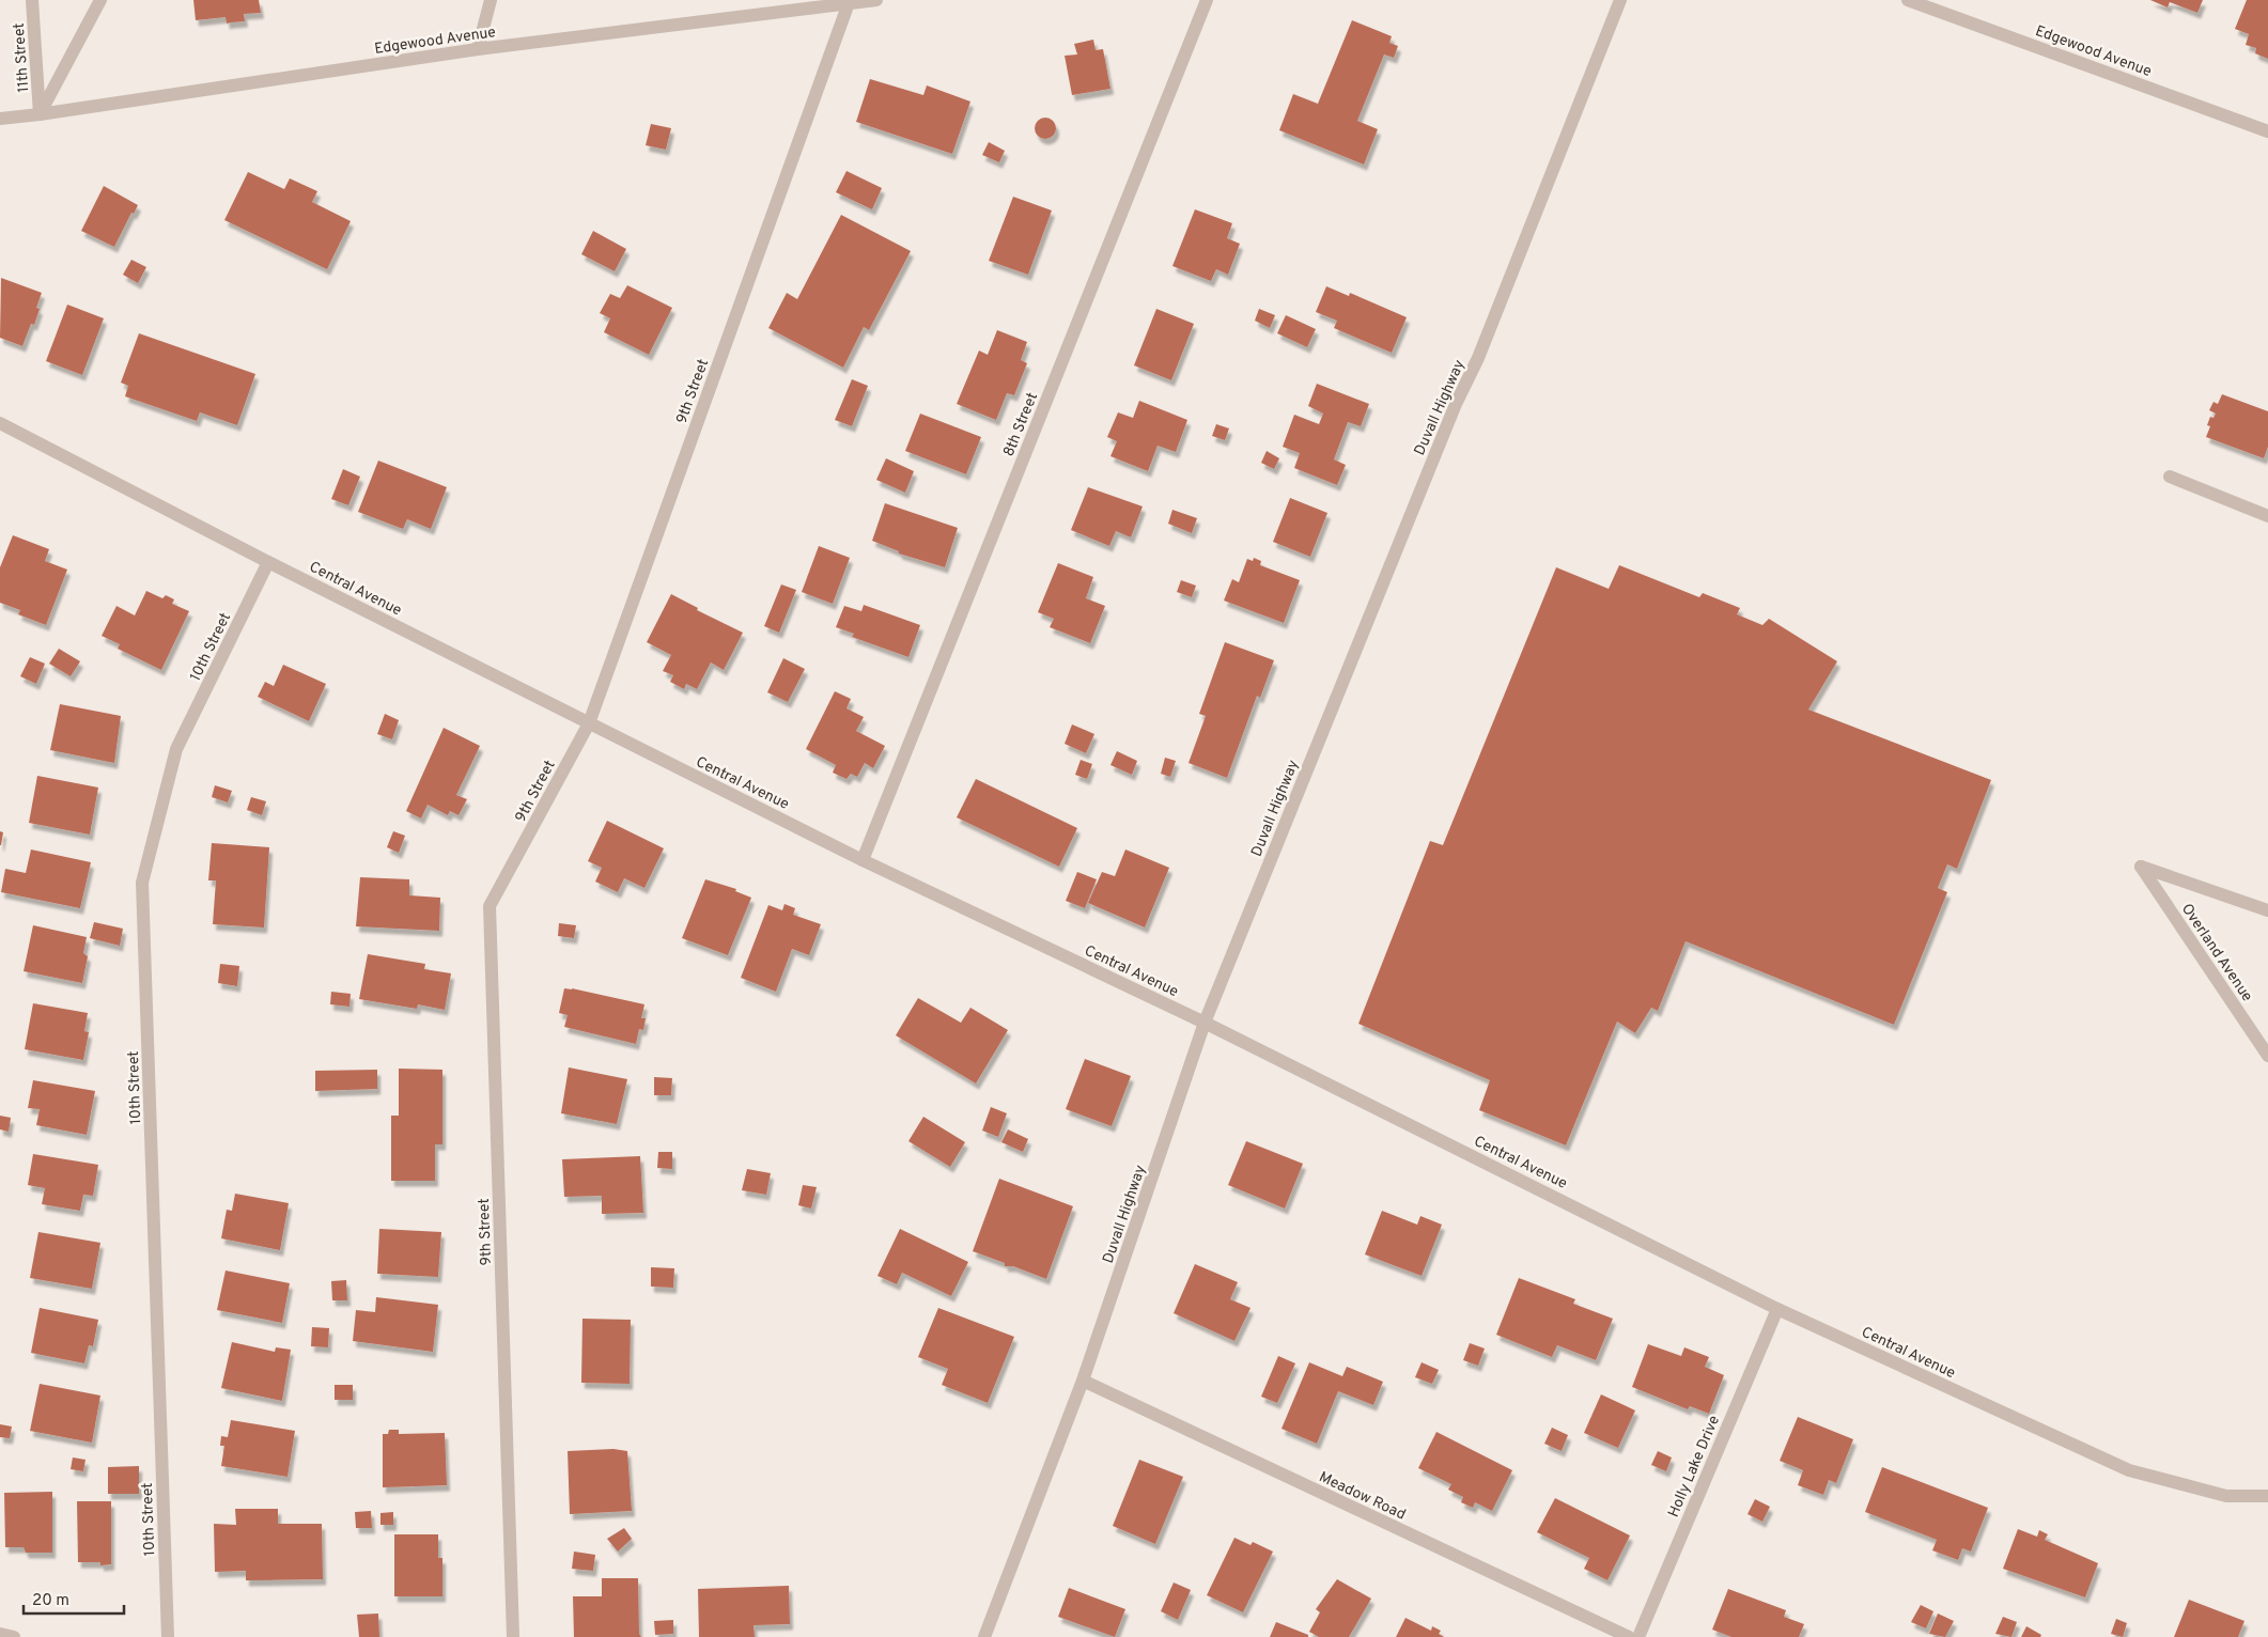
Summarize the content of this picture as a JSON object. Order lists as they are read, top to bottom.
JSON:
{
  "streets": {
    "street": [
      "Edgewood Avenue",
      "11th Street",
      "9th Street",
      "Duvall Highway",
      "8th Street",
      "Central Avenue",
      "10th Street",
      "Overland Avenue",
      "Holly Lake Drive",
      "Meadow Road"
    ]
  },
  "crossings": [
    ["Edgewood Avenue", "11th Street"],
    ["Edgewood Avenue", "9th Street"],
    ["9th Street", "Central Avenue"],
    ["Duvall Highway", "Central Avenue"],
    ["Duvall Highway", "Meadow Road"],
    ["8th Street", "Central Avenue"],
    ["Central Avenue", "10th Street"],
    ["Central Avenue", "Holly Lake Drive"]
  ],
  "scale_bar": "20 m"
}
